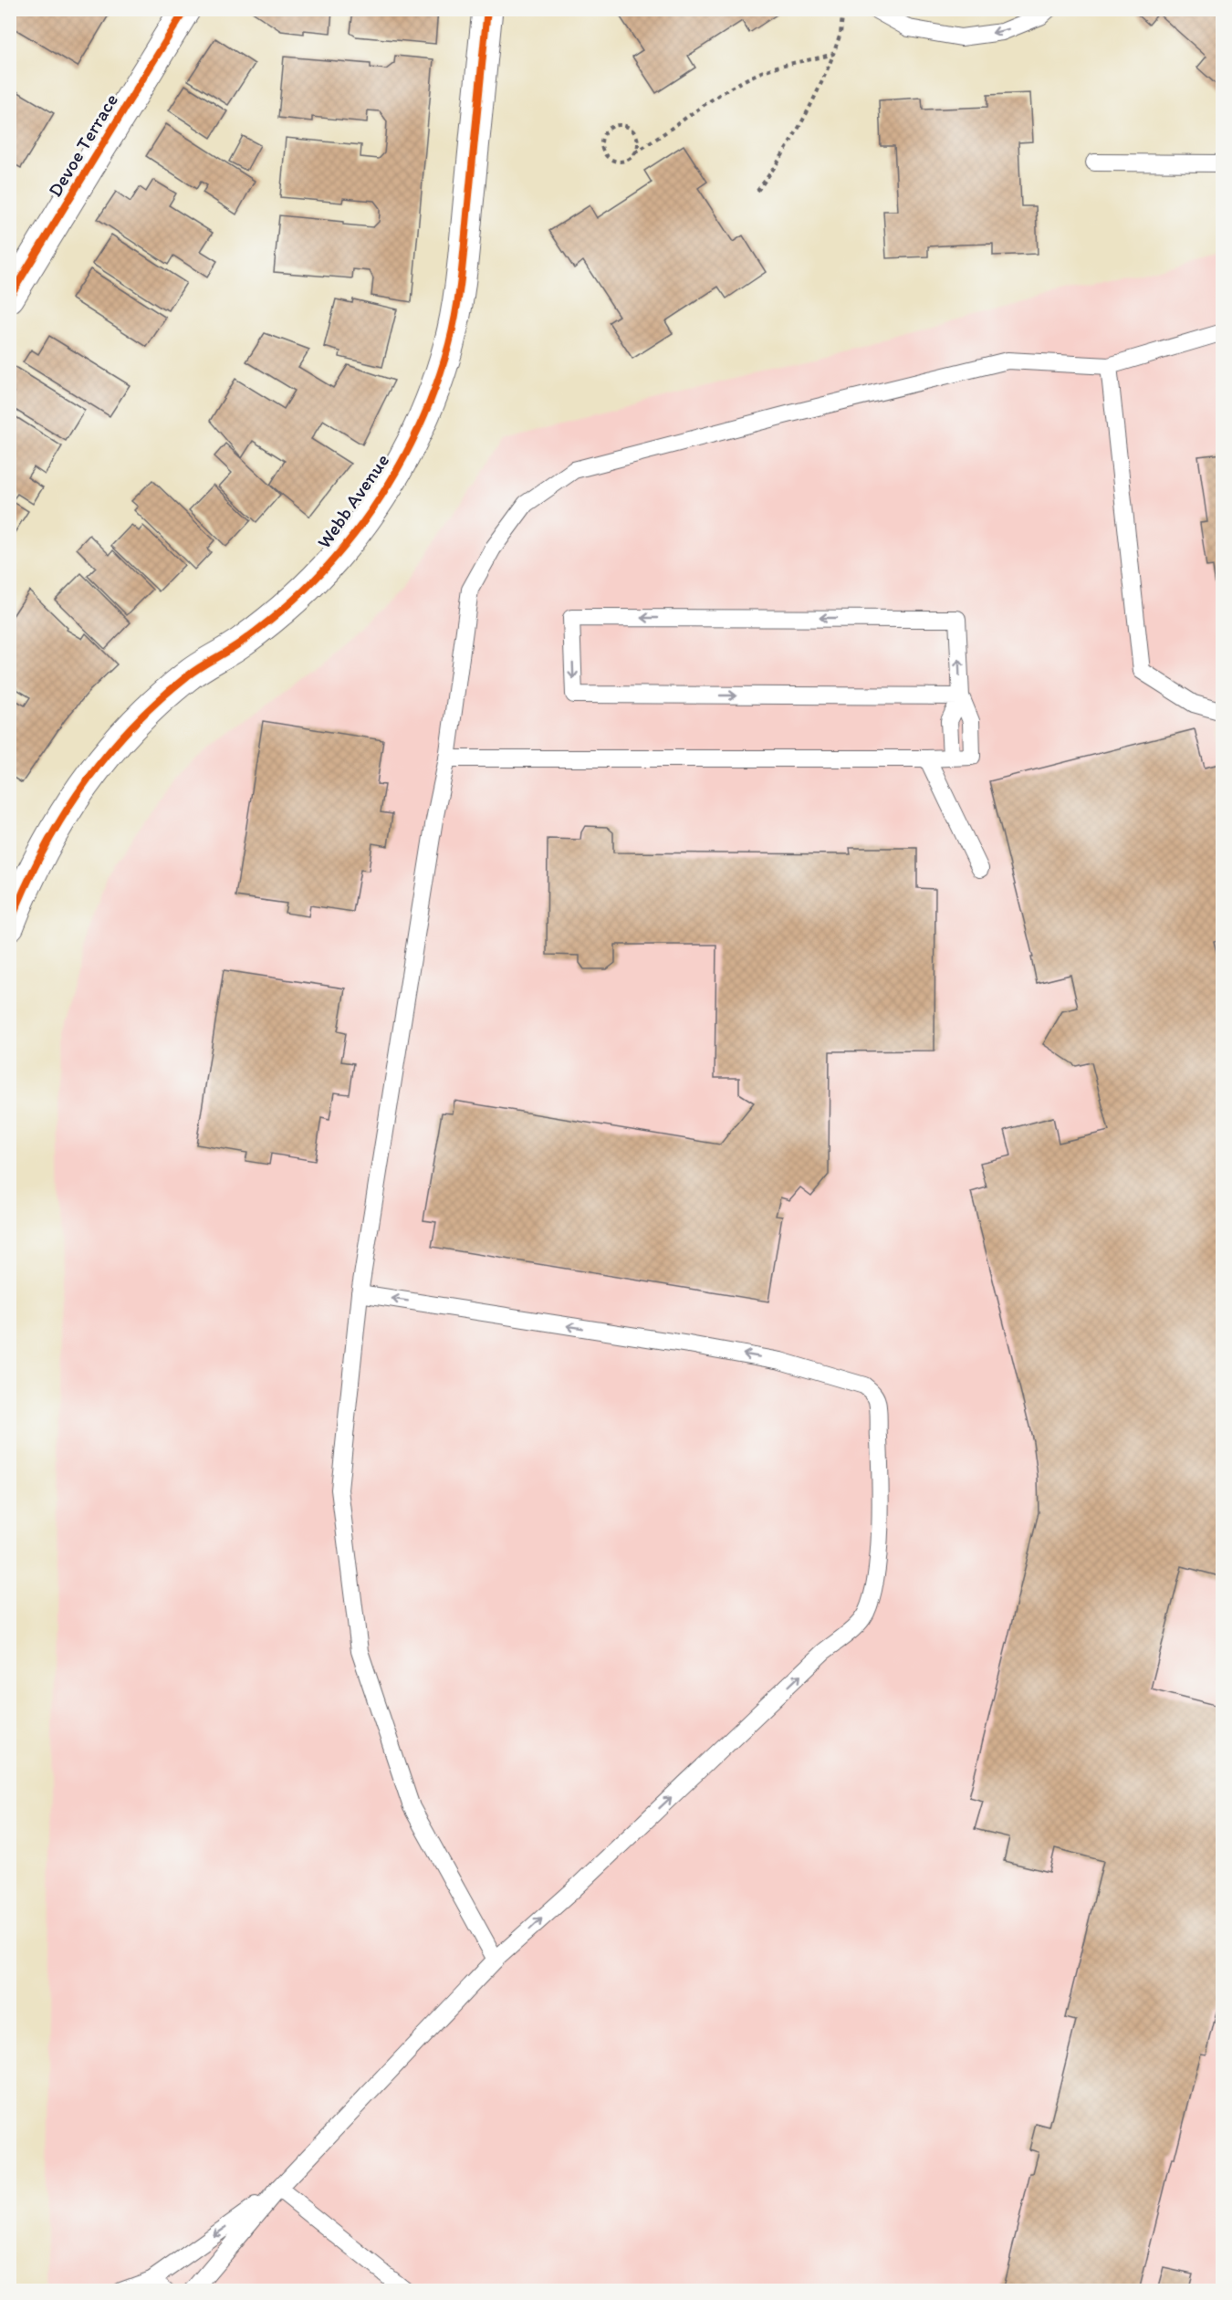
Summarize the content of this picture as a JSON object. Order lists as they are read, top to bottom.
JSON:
{
  "streets": {
    "street": ["Devoe Terrace", "Webb Avenue"]
  }
}
